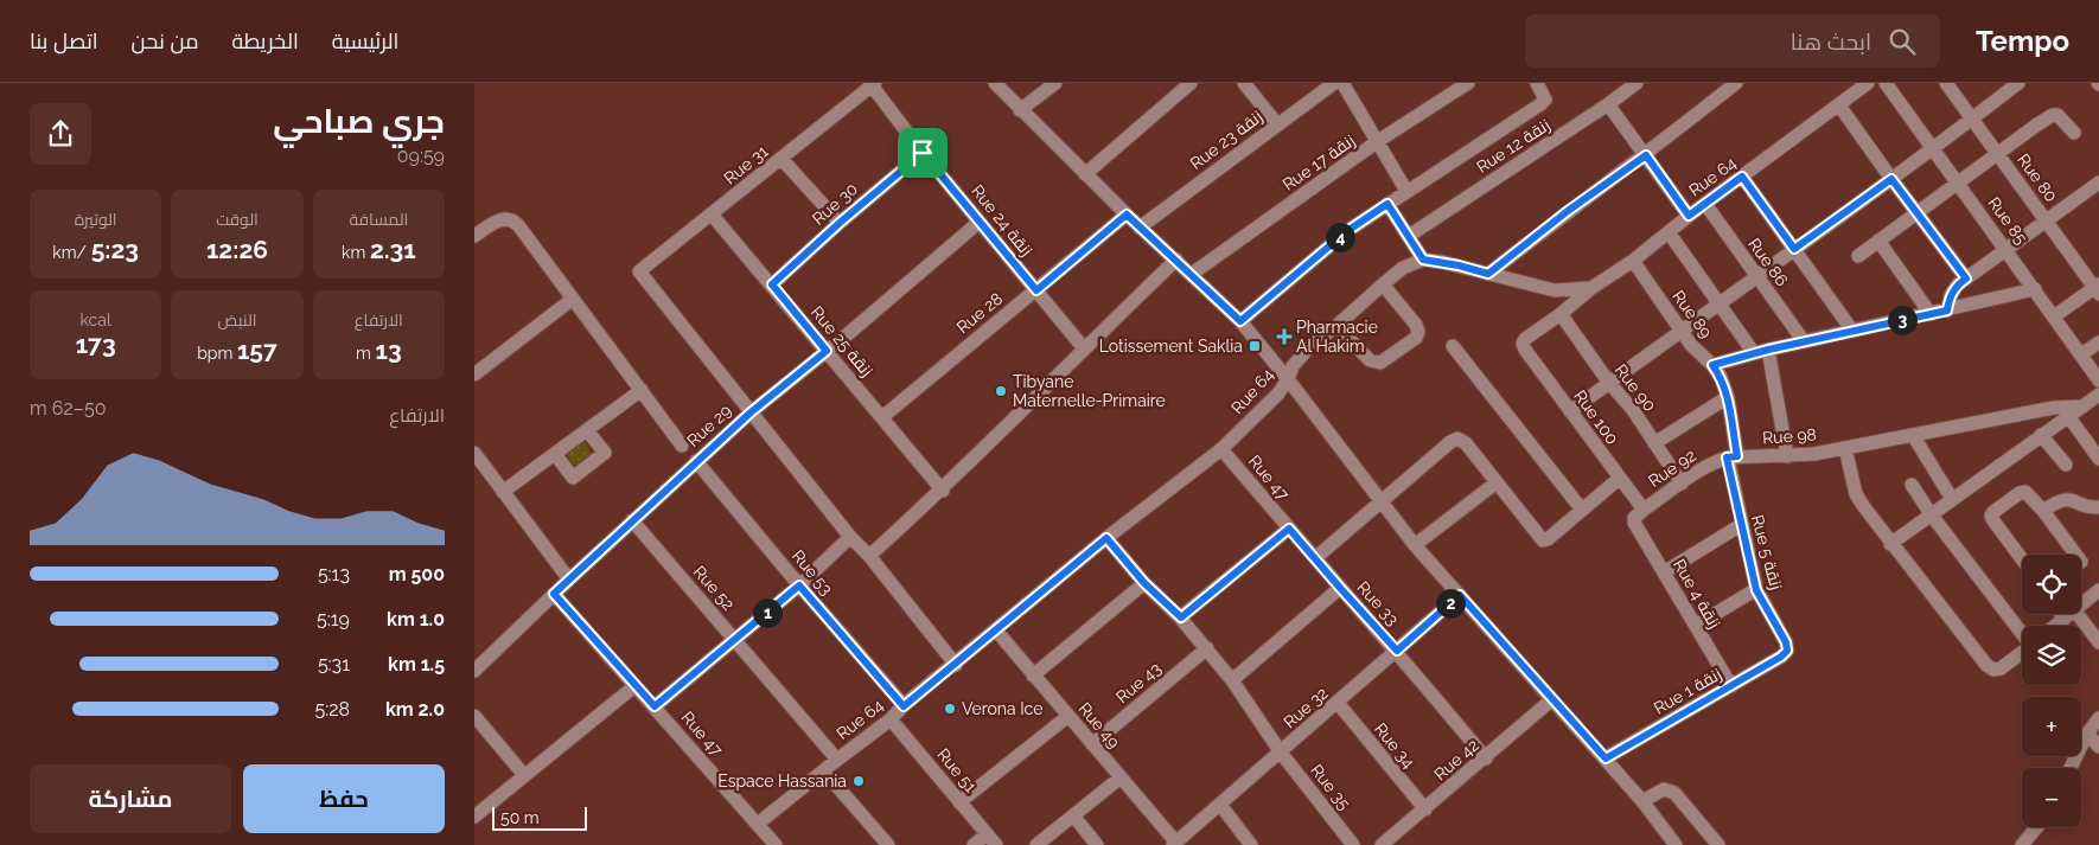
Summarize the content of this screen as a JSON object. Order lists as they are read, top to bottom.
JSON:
{
  "streets": {
    "street": [
      "Rue 23 زنقة",
      "Rue 12 زنقة",
      "Rue 17 زنقة",
      "Rue 31",
      "Rue 64",
      "Rue 80",
      "Rue 30",
      "Rue 24 زنقة",
      "Rue 85",
      "Rue 86",
      "Rue 28",
      "Rue 89",
      "Rue 25 زنقة",
      "Rue 90",
      "Rue 100",
      "Rue 29",
      "Rue 98",
      "Rue 92",
      "Rue 47",
      "Rue 5 زنقة",
      "Rue 53",
      "Rue 52",
      "Rue 4 زنقة",
      "Rue 33",
      "Rue 43",
      "Rue 1 زنقة",
      "Rue 32",
      "Rue 49",
      "Rue 34",
      "Rue 42",
      "Rue 51",
      "Rue 35"
    ]
  },
  "crossings": [
    ["Rue 31", "Rue 24 زنقة"],
    ["Rue 31", "Rue 25 زنقة"],
    ["Rue 31", "Rue 29"],
    ["Rue 64", "Rue 86"],
    ["Rue 64", "Rue 89"],
    ["Rue 64", "Rue 47"],
    ["Rue 64", "Rue 53"],
    ["Rue 64", "Rue 52"],
    ["Rue 64", "Rue 49"],
    ["Rue 64", "Rue 51"],
    ["Rue 64", "Rue 35"],
    ["Rue 30", "Rue 24 زنقة"],
    ["Rue 30", "Rue 25 زنقة"],
    ["Rue 24 زنقة", "Rue 28"],
    ["Rue 24 زنقة", "Rue 29"],
    ["Rue 28", "Rue 25 زنقة"],
    ["Rue 89", "Rue 98"],
    ["Rue 89", "Rue 92"],
    ["Rue 89", "Rue 5 زنقة"],
    ["Rue 25 زنقة", "Rue 29"],
    ["Rue 90", "Rue 100"],
    ["Rue 90", "Rue 92"],
    ["Rue 100", "Rue 92"],
    ["Rue 100", "Rue 4 زنقة"],
    ["Rue 29", "Rue 47"],
    ["Rue 29", "Rue 53"],
    ["Rue 29", "Rue 52"],
    ["Rue 98", "Rue 92"],
    ["Rue 98", "Rue 5 زنقة"],
    ["Rue 92", "Rue 5 زنقة"],
    ["Rue 92", "Rue 4 زنقة"],
    ["Rue 47", "Rue 33"],
    ["Rue 5 زنقة", "Rue 1 زنقة"],
    ["Rue 4 زنقة", "Rue 1 زنقة"],
    ["Rue 33", "Rue 32"],
    ["Rue 33", "Rue 42"],
    ["Rue 43", "Rue 49"],
    ["Rue 43", "Rue 35"],
    ["Rue 32", "Rue 49"],
    ["Rue 32", "Rue 34"],
    ["Rue 32", "Rue 35"],
    ["Rue 34", "Rue 42"]
  ],
  "places": {
    "health": ["Pharmacie Al Hakim"],
    "transit": ["Lotissement Saklia"],
    "other": ["Tibyane Maternelle-Primaire", "Verona Ice", "Espace Hassania"]
  },
  "scale_bar": "50 m",
  "page": {
    "header": "Tempo",
    "search": "ابحث هنا",
    "nav": [
      "الرئيسية",
      "الخريطة",
      "من نحن",
      "اتصل بنا"
    ],
    "heading": ["جري صباحي", "09:59"],
    "stats": [
      ["المسافة", "2.31 km"],
      ["الوقت", "12:26"],
      ["الوتيرة", "5:23 /km"],
      ["الارتفاع", "13 m"],
      ["النبض", "157 bpm"],
      ["kcal", "173"]
    ],
    "pins": [
      "4",
      "3",
      "2",
      "1"
    ],
    "chart": ["الارتفاع", "50–62 m"],
    "list": [
      {
        "name": "500 m",
        "note": "5:13"
      },
      {
        "name": "1.0 km",
        "note": "5:19"
      },
      {
        "name": "1.5 km",
        "note": "5:31"
      },
      {
        "name": "2.0 km",
        "note": "5:28"
      }
    ],
    "map_buttons": ["+", "−"],
    "buttons": ["حفظ", "مشاركة"],
    "scale": "50 m"
  }
}
